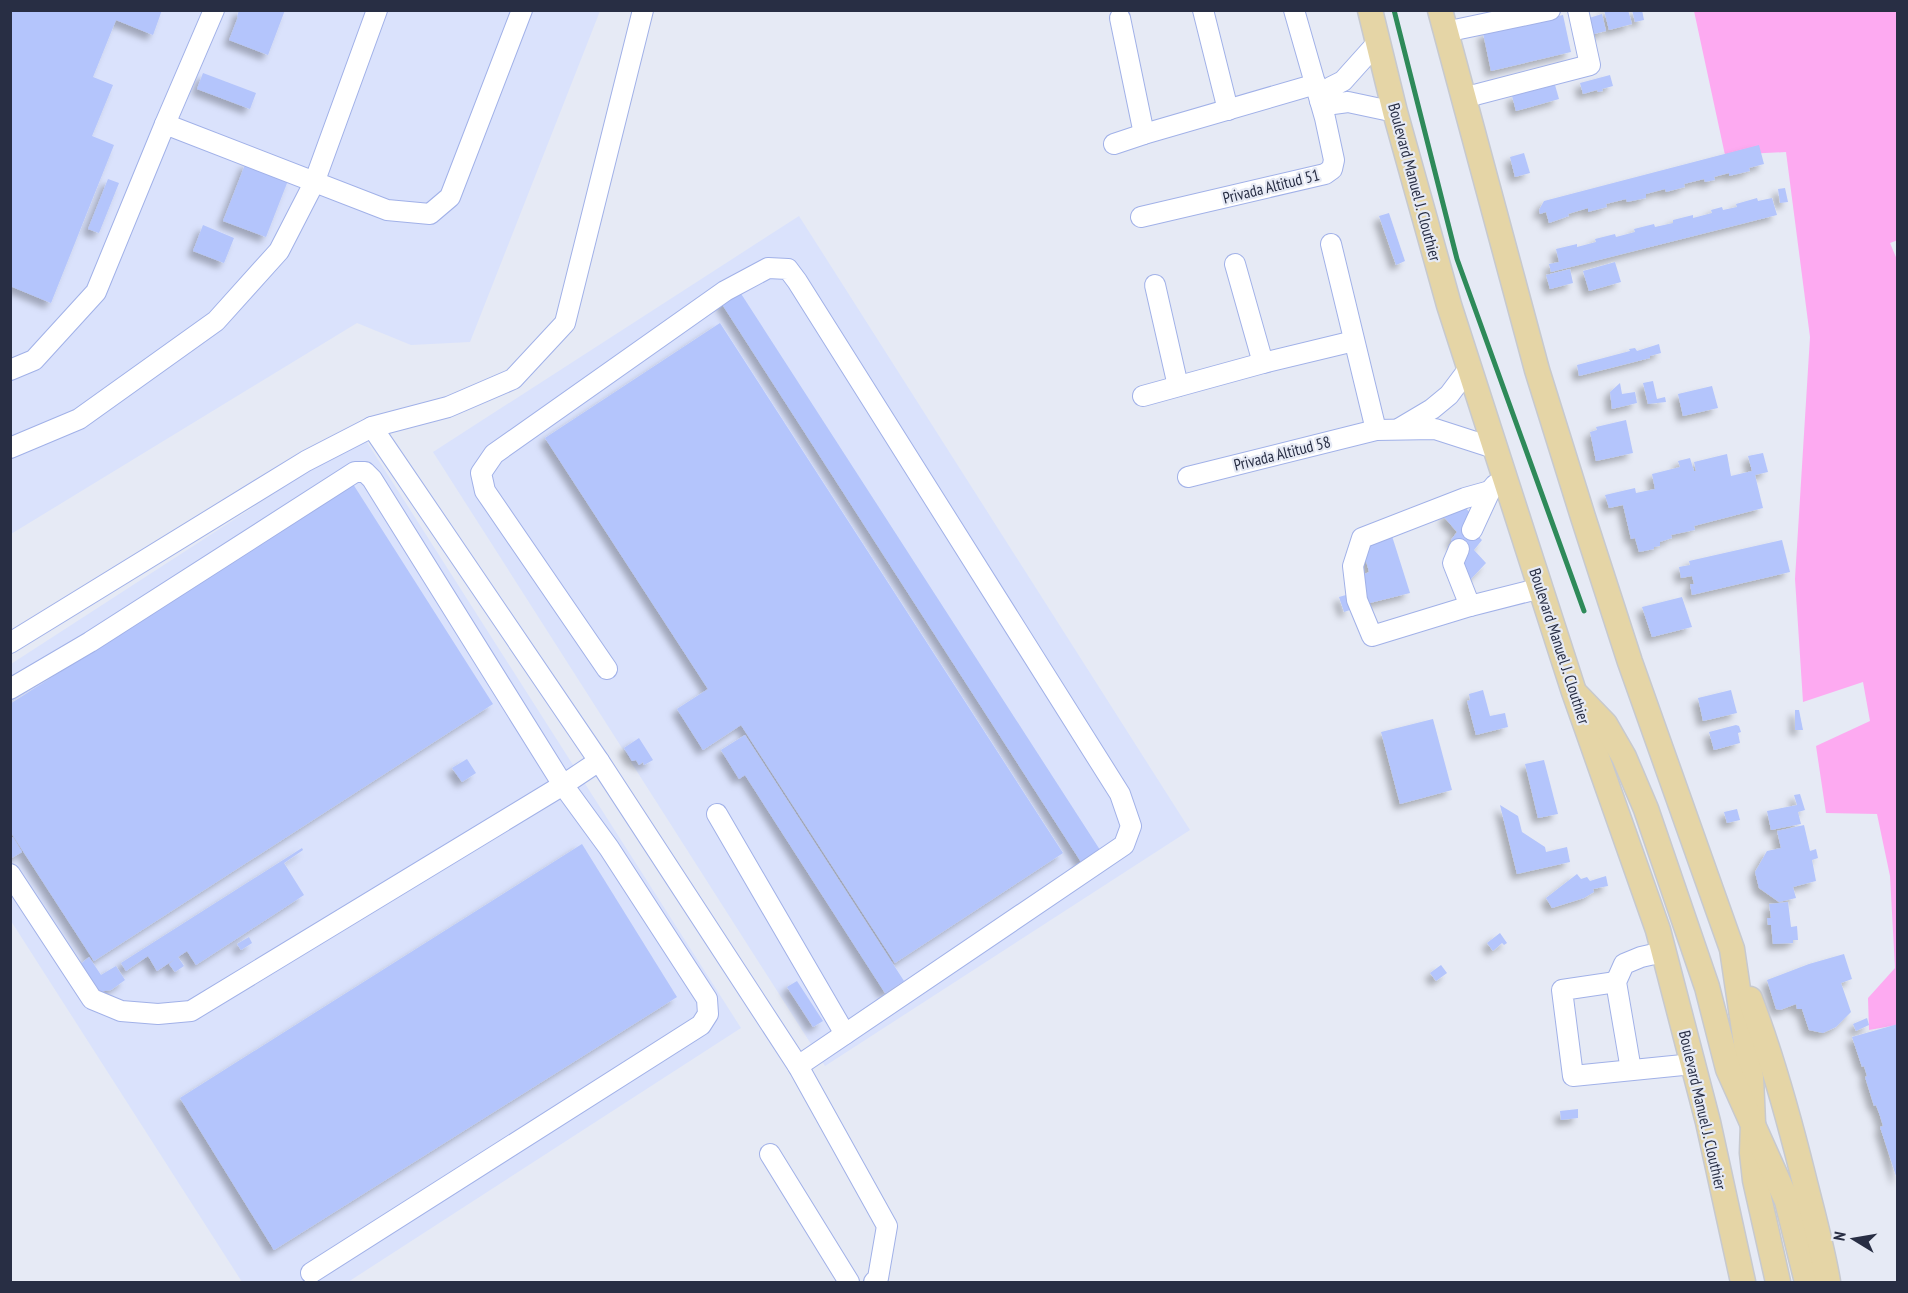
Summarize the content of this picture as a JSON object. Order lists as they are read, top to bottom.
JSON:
{
  "streets": {
    "main road": ["Boulevard Manuel J. Clouthier"],
    "street": ["Privada Altitud 51", "Privada Altitud 58"]
  },
  "crossings": [
    ["Boulevard Manuel J. Clouthier", "Privada Altitud 58"]
  ],
  "north": "left"
}
